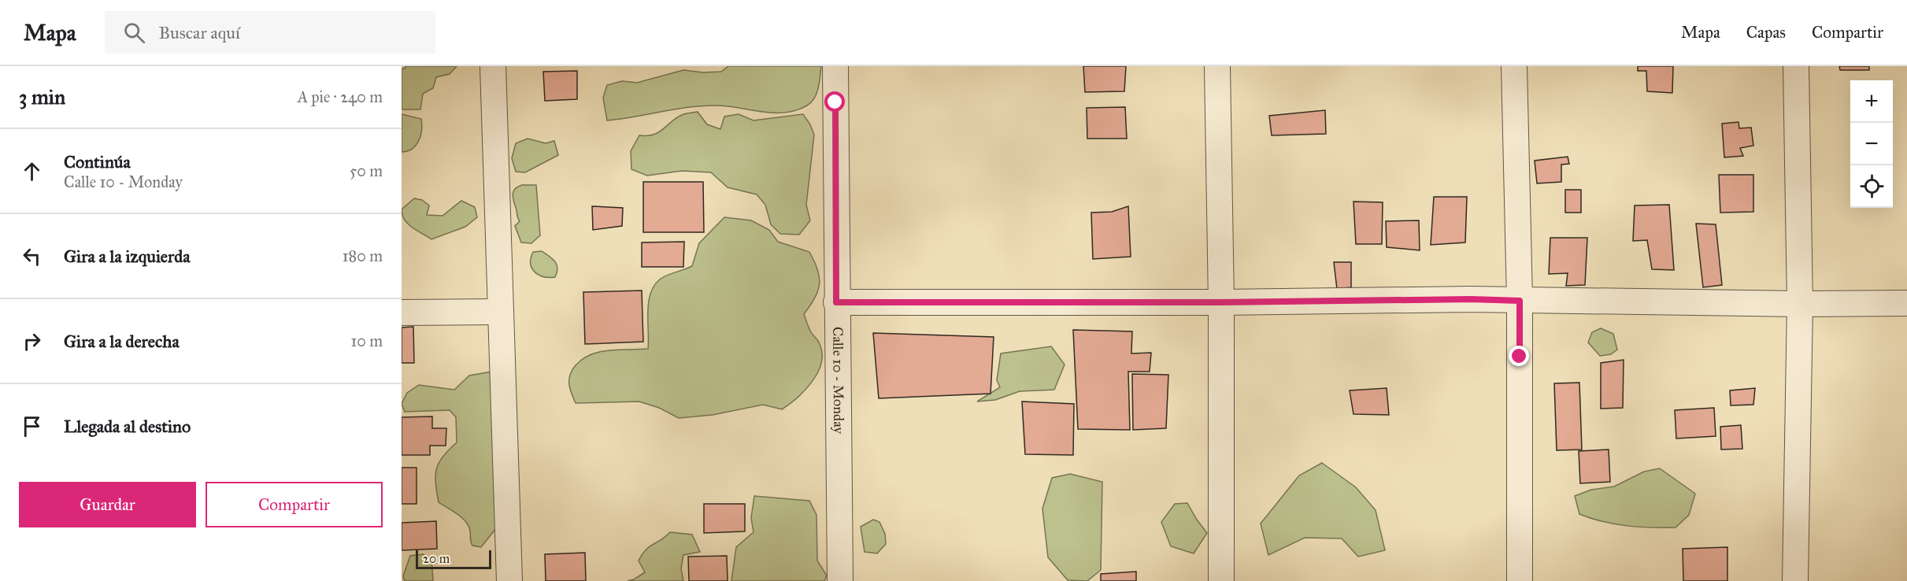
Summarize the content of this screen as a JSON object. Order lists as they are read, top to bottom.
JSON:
{
  "streets": {
    "street": ["Calle 10 - Monday"]
  },
  "scale_bar": "20 m",
  "page": {
    "header": "Mapa",
    "search": "Buscar aquí",
    "nav": ["Mapa", "Capas", "Compartir"],
    "heading": ["3 min", "A pie · 240 m"],
    "map_buttons": ["+", "−"],
    "list": [
      ["Continúa", "Calle 10 - Monday", "50 m"],
      ["Gira a la izquierda", "180 m"],
      ["Gira a la derecha", "10 m"],
      "Llegada al destino"
    ],
    "buttons": ["Guardar", "Compartir"],
    "scale": "20 m"
  }
}
